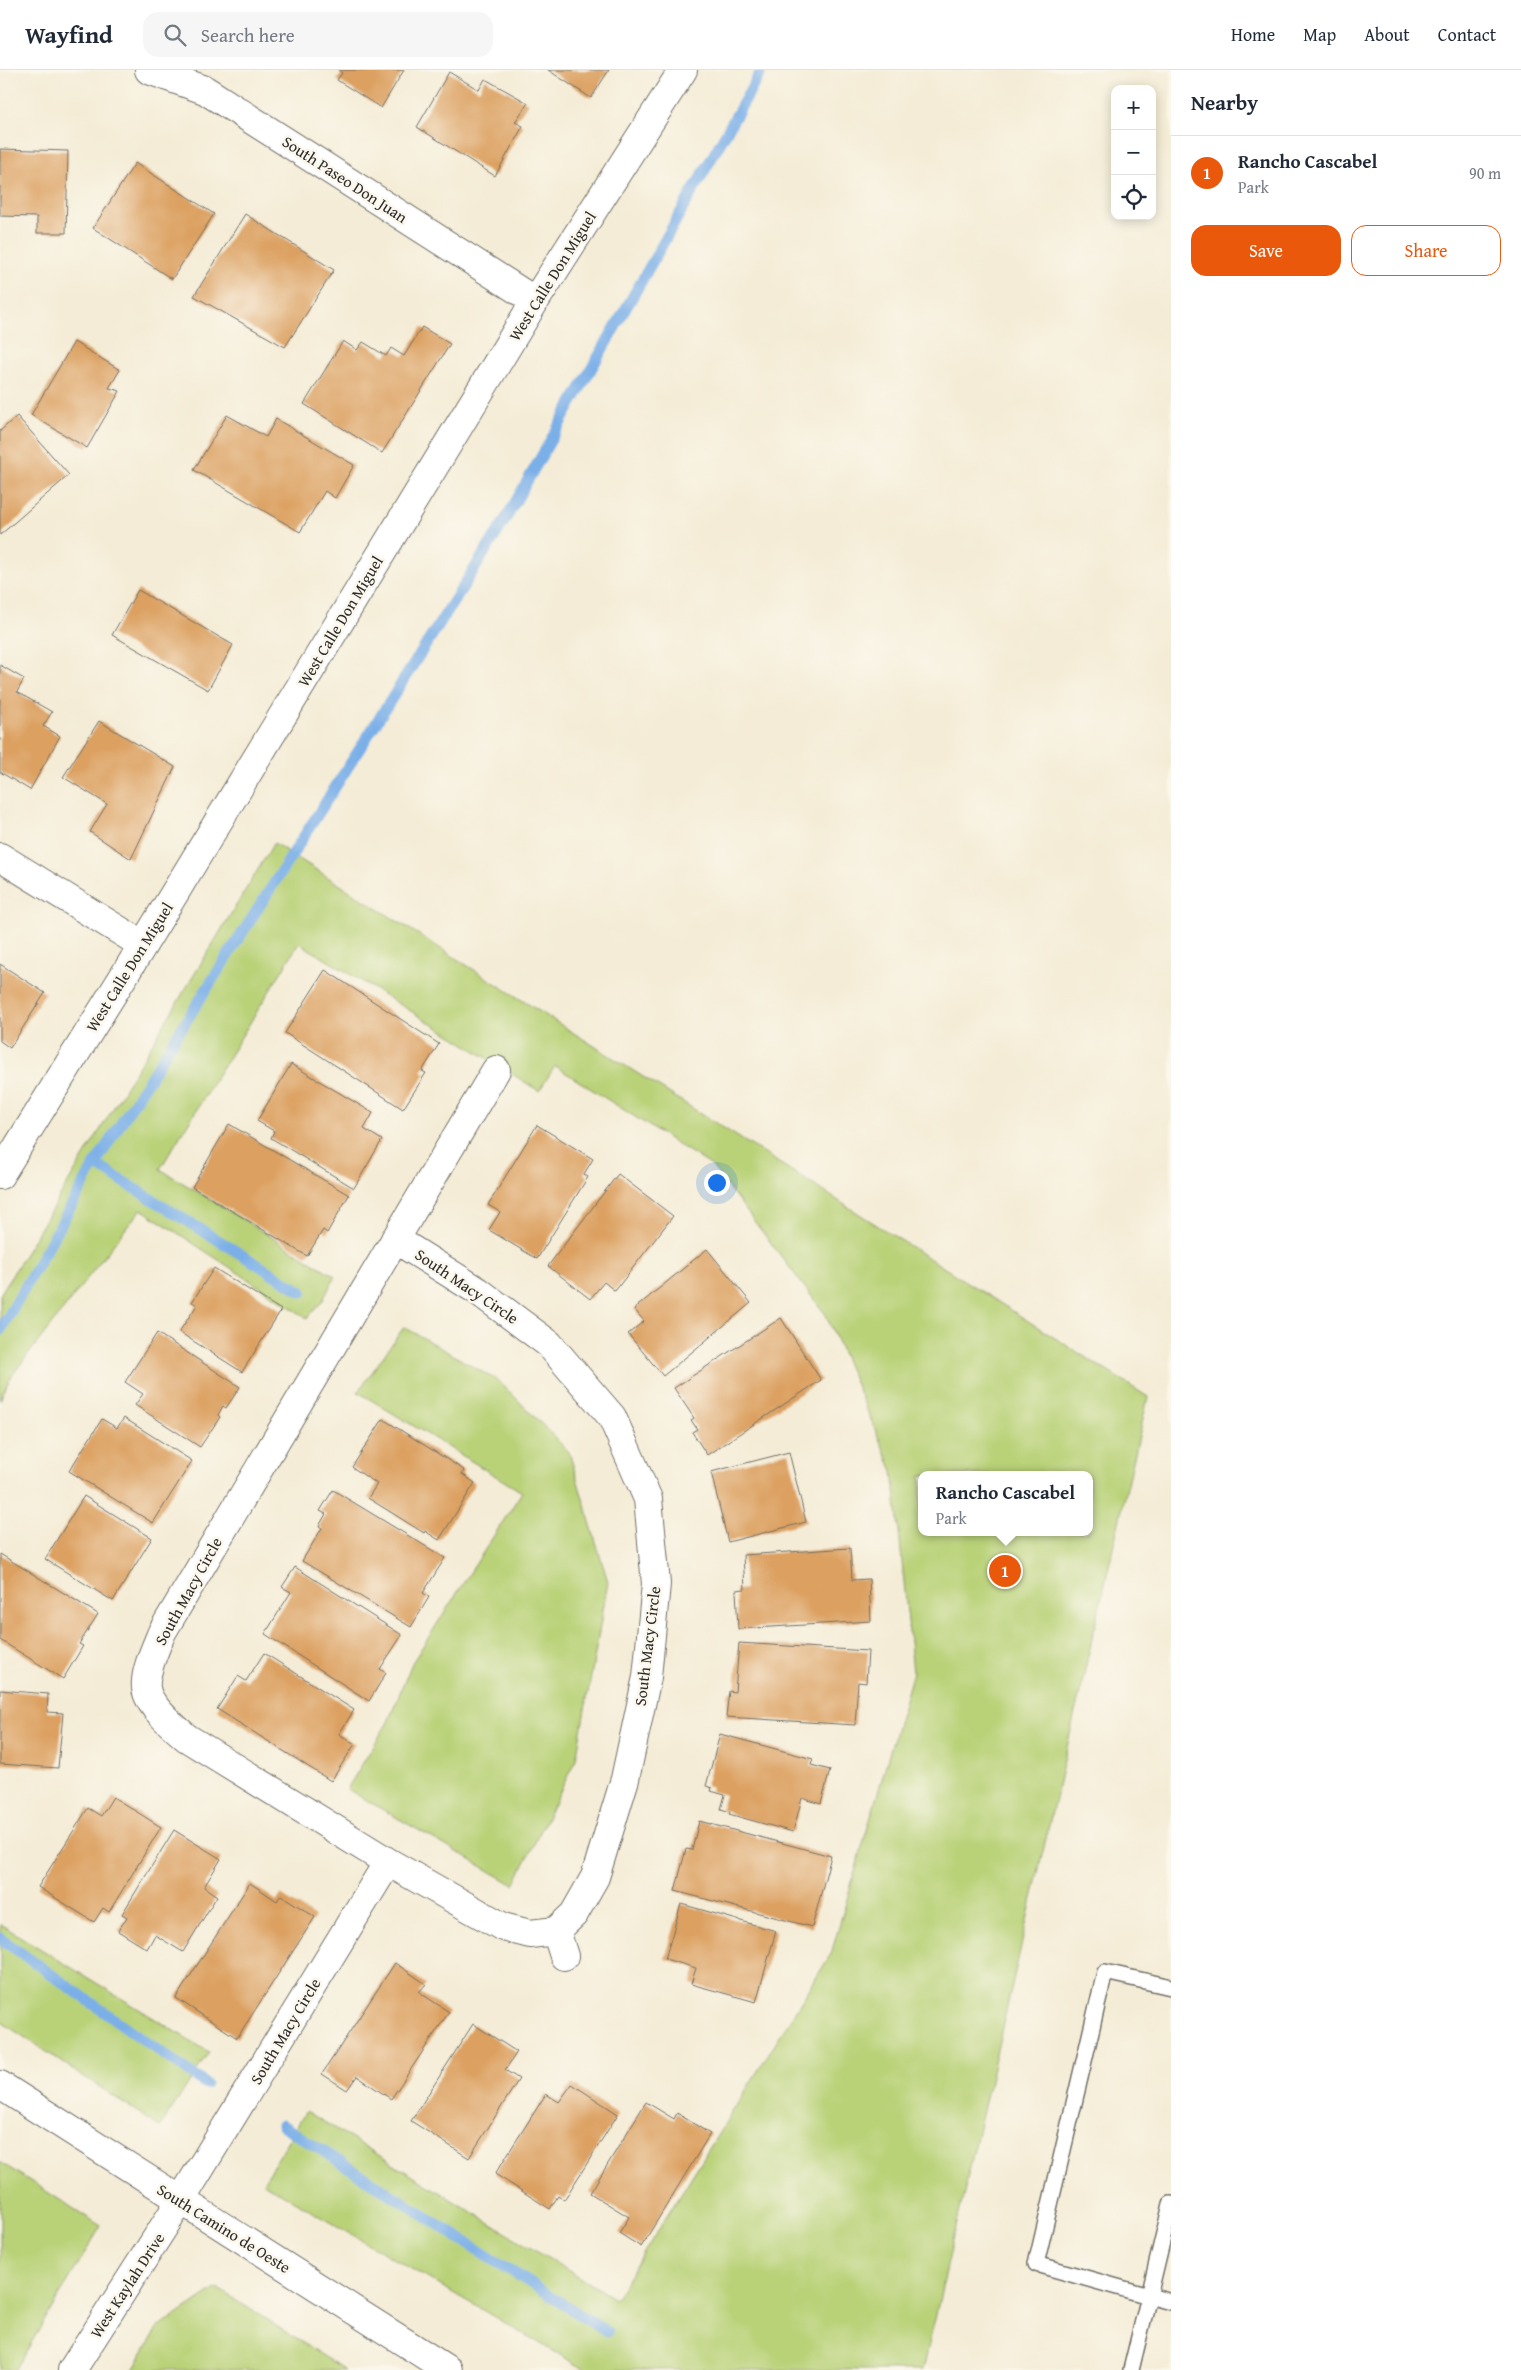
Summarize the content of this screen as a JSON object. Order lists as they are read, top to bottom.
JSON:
{
  "streets": {
    "street": [
      "South Paseo Don Juan",
      "West Calle Don Miguel",
      "South Macy Circle",
      "South Camino de Oeste",
      "West Kaylah Drive"
    ]
  },
  "crossings": [
    ["South Paseo Don Juan", "West Calle Don Miguel"],
    ["South Macy Circle", "South Camino de Oeste"],
    ["South Macy Circle", "West Kaylah Drive"],
    ["South Camino de Oeste", "West Kaylah Drive"]
  ],
  "page": {
    "header": "Wayfind",
    "search": "Search here",
    "nav": [
      "Home",
      "Map",
      "About",
      "Contact"
    ],
    "heading": "Nearby",
    "map_buttons": ["+", "−"],
    "list": [
      {
        "mark": "1",
        "name": "Rancho Cascabel",
        "note": "Park",
        "value": "90 m"
      }
    ],
    "buttons": ["Save", "Share"],
    "popup": ["Rancho Cascabel", "Park"],
    "pins": "1"
  }
}
